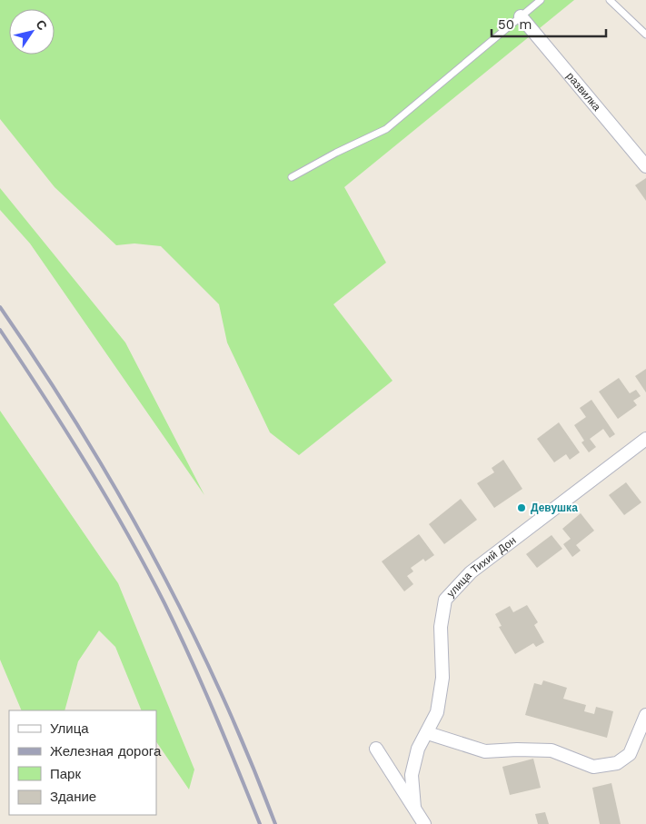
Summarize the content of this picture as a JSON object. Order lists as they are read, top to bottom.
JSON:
{
  "streets": {
    "street": ["развилка", "улица Тихий Дон"]
  },
  "places": ["Девушка"],
  "legend": [
    "Улица",
    "Железная дорога",
    "Парк",
    "Здание"
  ],
  "scale_bar": "50 m",
  "north": "top right"
}
